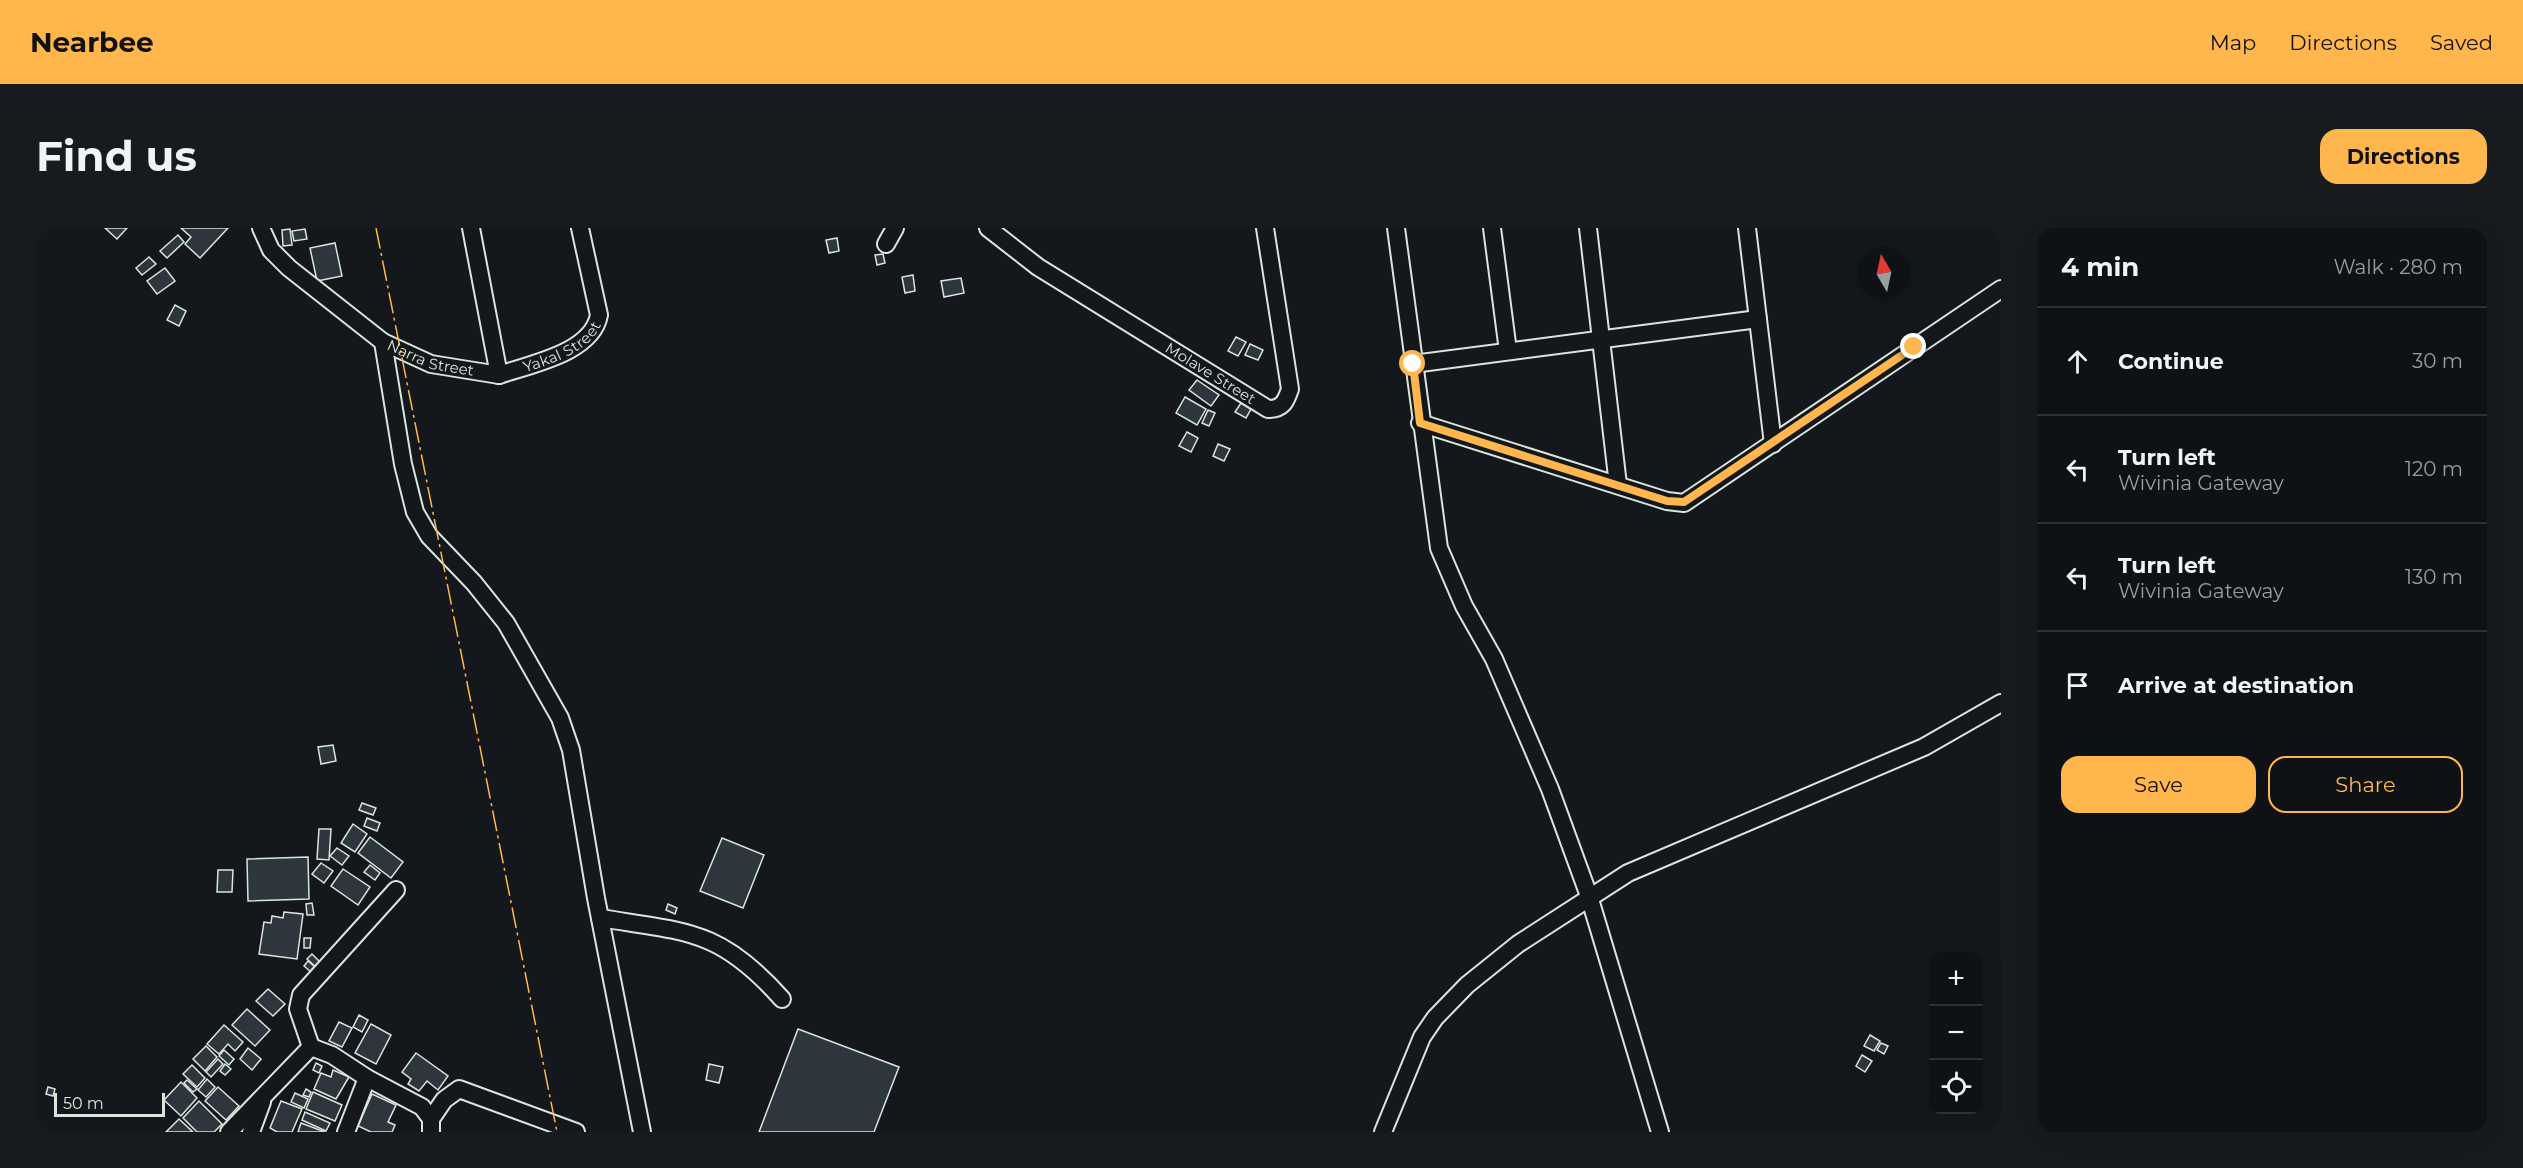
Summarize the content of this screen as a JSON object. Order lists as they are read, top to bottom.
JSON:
{
  "streets": {
    "street": ["Yakal Street", "Narra Street", "Molave Street"]
  },
  "crossings": [
    ["Yakal Street", "Narra Street"]
  ],
  "scale_bar": "50 m",
  "north": "top",
  "page": {
    "header": "Nearbee",
    "nav": ["Map", "Directions", "Saved"],
    "buttons": [
      "Directions",
      ["Save", "Share"]
    ],
    "title": "Find us",
    "heading": ["4 min", "Walk · 280 m"],
    "list": [
      ["Continue", "30 m"],
      ["Turn left", "Wivinia Gateway", "120 m"],
      ["Turn left", "Wivinia Gateway", "130 m"],
      "Arrive at destination"
    ],
    "map_buttons": ["+", "−"],
    "scale": "50 m"
  }
}
